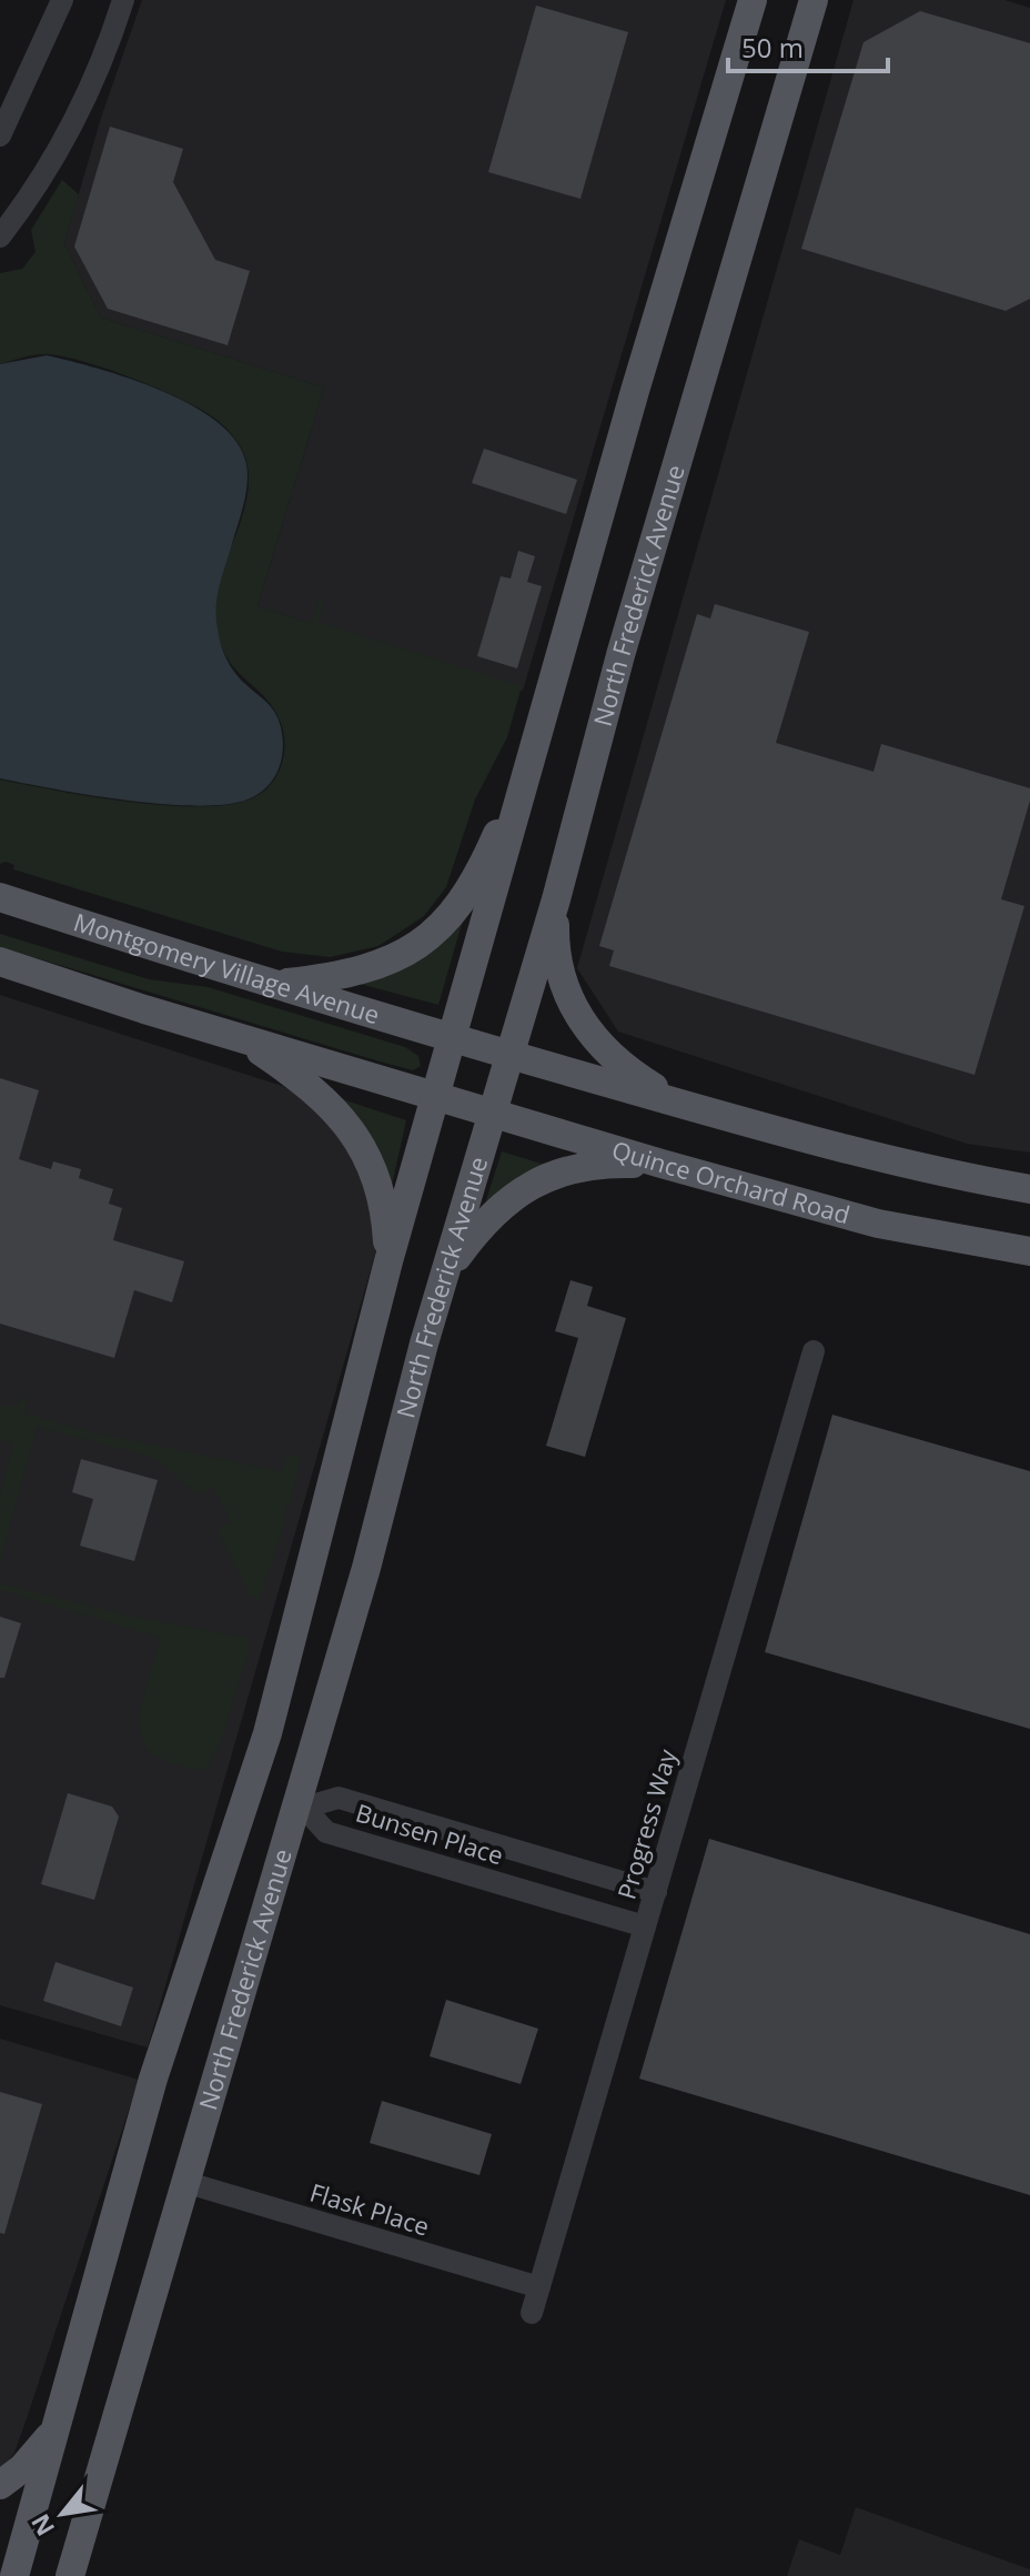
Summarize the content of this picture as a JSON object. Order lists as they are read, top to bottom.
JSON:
{
  "streets": {
    "main road": ["North Frederick Avenue", "Montgomery Village Avenue", "Quince Orchard Road"],
    "street": ["Progress Way", "Bunsen Place", "Flask Place"]
  },
  "crossings": [
    ["North Frederick Avenue", "Montgomery Village Avenue"],
    ["North Frederick Avenue", "Quince Orchard Road"],
    ["North Frederick Avenue", "Flask Place"],
    ["Progress Way", "Bunsen Place"],
    ["Progress Way", "Flask Place"]
  ],
  "scale_bar": "50 m",
  "north": "bottom left"
}
